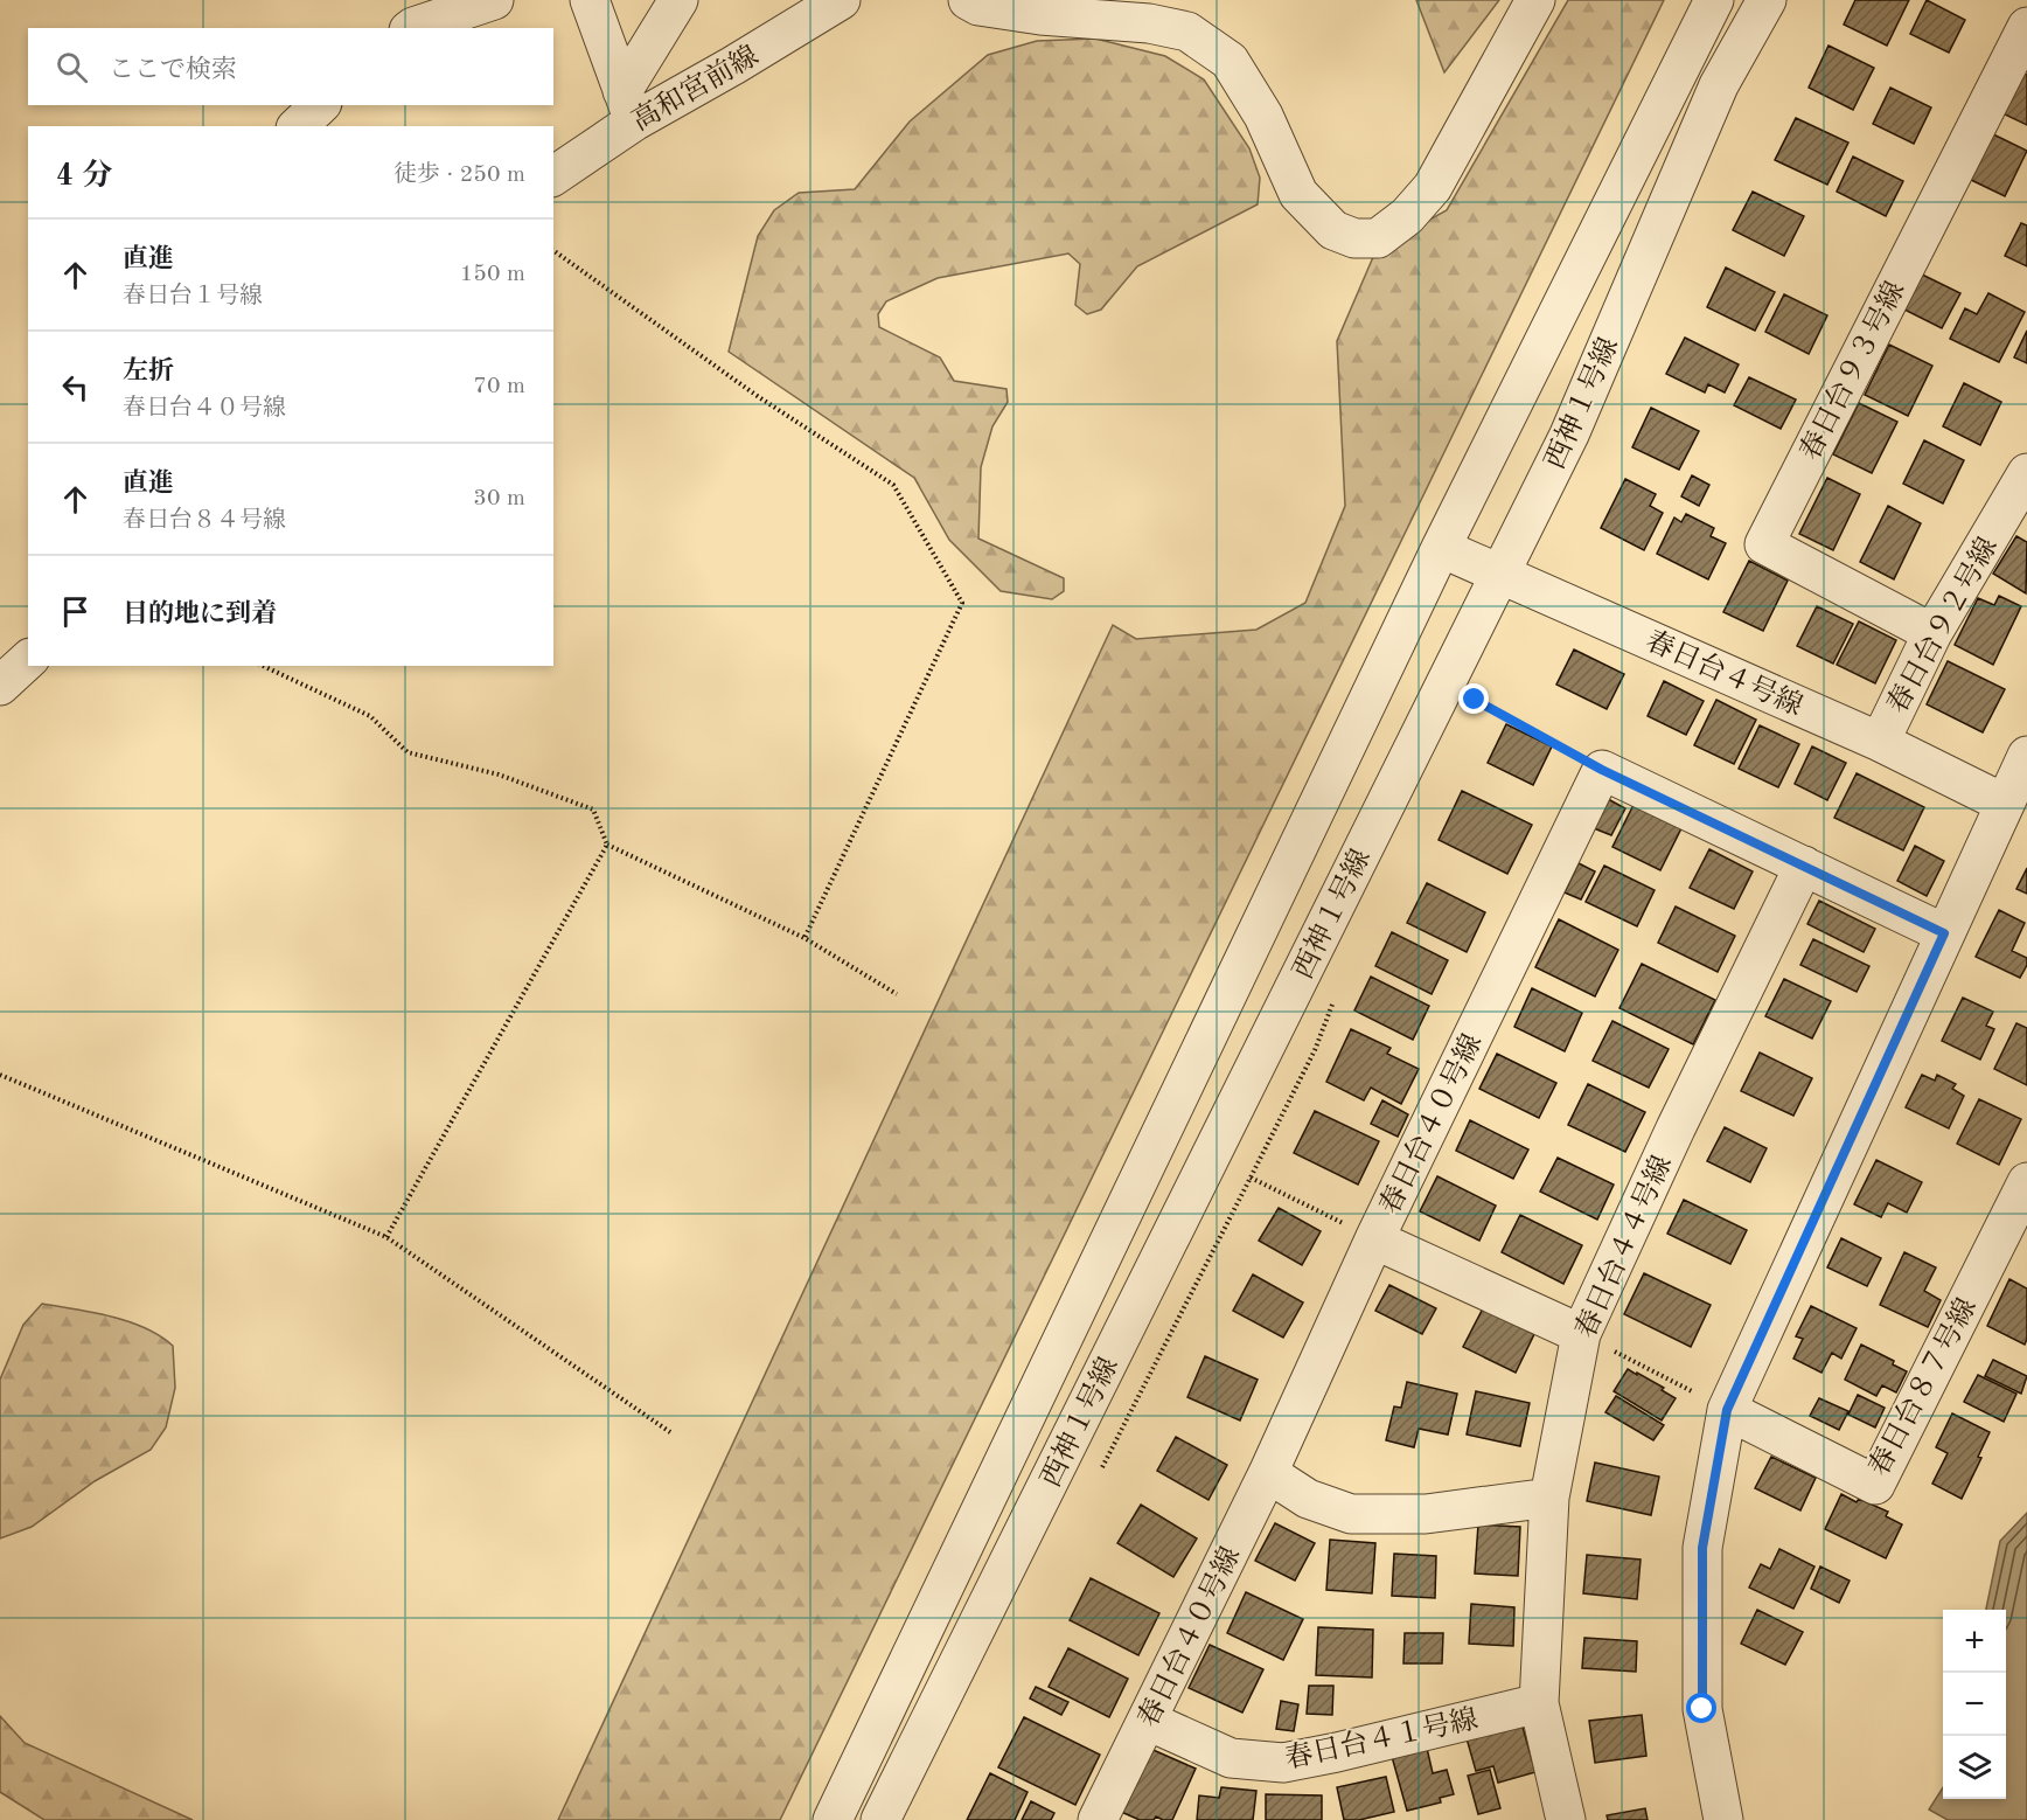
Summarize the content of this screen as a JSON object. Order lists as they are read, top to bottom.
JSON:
{
  "streets": {
    "street": [
      "高和宮前線",
      "春日台９３号線",
      "西神１号線",
      "春日台９２号線",
      "春日台４号線",
      "春日台４０号線",
      "春日台４４号線",
      "春日台８７号線",
      "春日台４１号線"
    ]
  },
  "crossings": [
    ["春日台９３号線", "春日台９２号線"],
    ["西神１号線", "春日台４号線"],
    ["春日台９２号線", "春日台４号線"],
    ["春日台４０号線", "春日台４１号線"],
    ["春日台４４号線", "春日台４１号線"]
  ],
  "page": {
    "search": "ここで検索",
    "heading": ["4 分", "徒歩 · 250 m"],
    "list": [
      ["直進", "春日台１号線", "150 m"],
      ["左折", "春日台４０号線", "70 m"],
      ["直進", "春日台８４号線", "30 m"],
      "目的地に到着"
    ],
    "map_buttons": ["+", "−"]
  }
}
